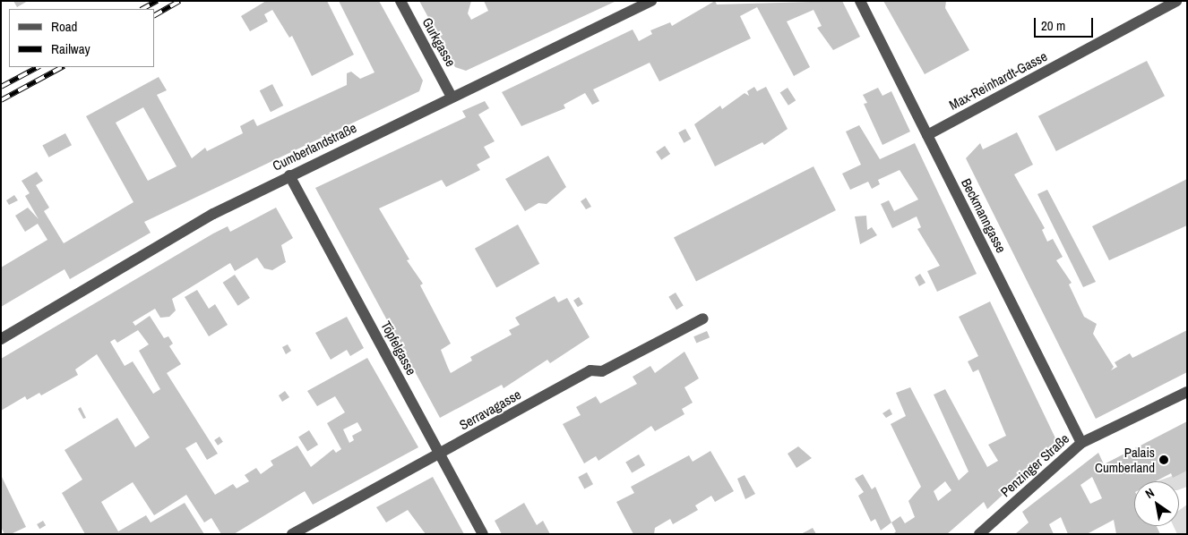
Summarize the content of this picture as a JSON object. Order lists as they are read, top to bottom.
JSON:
{
  "streets": {
    "street": [
      "Gurkgasse",
      "Max-Reinhardt-Gasse",
      "Cumberlandstraße",
      "Beckmanngasse",
      "Töpfelgasse",
      "Serravagasse",
      "Penzinger Straße"
    ]
  },
  "crossings": [
    ["Gurkgasse", "Cumberlandstraße"],
    ["Max-Reinhardt-Gasse", "Beckmanngasse"],
    ["Cumberlandstraße", "Töpfelgasse"],
    ["Beckmanngasse", "Penzinger Straße"],
    ["Töpfelgasse", "Serravagasse"]
  ],
  "places": ["Palais Cumberland"],
  "legend": ["Road", "Railway"],
  "scale_bar": "20 m",
  "north": "top left"
}
